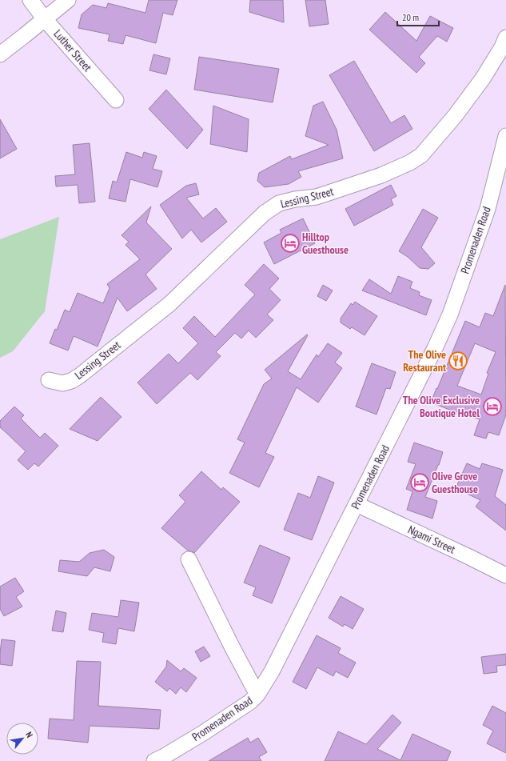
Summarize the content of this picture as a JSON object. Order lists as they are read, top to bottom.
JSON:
{
  "streets": {
    "street": [
      "Luther Street",
      "Lessing Street",
      "Promenaden Road",
      "Ngami Street"
    ]
  },
  "crossings": [
    ["Promenaden Road", "Ngami Street"]
  ],
  "places": {
    "hotel": ["Hilltop Guesthouse", "The Olive Exclusive Boutique Hotel", "Olive Grove Guesthouse"],
    "restaurant": ["The Olive Restaurant"]
  },
  "scale_bar": "20 m",
  "north": "top right"
}
